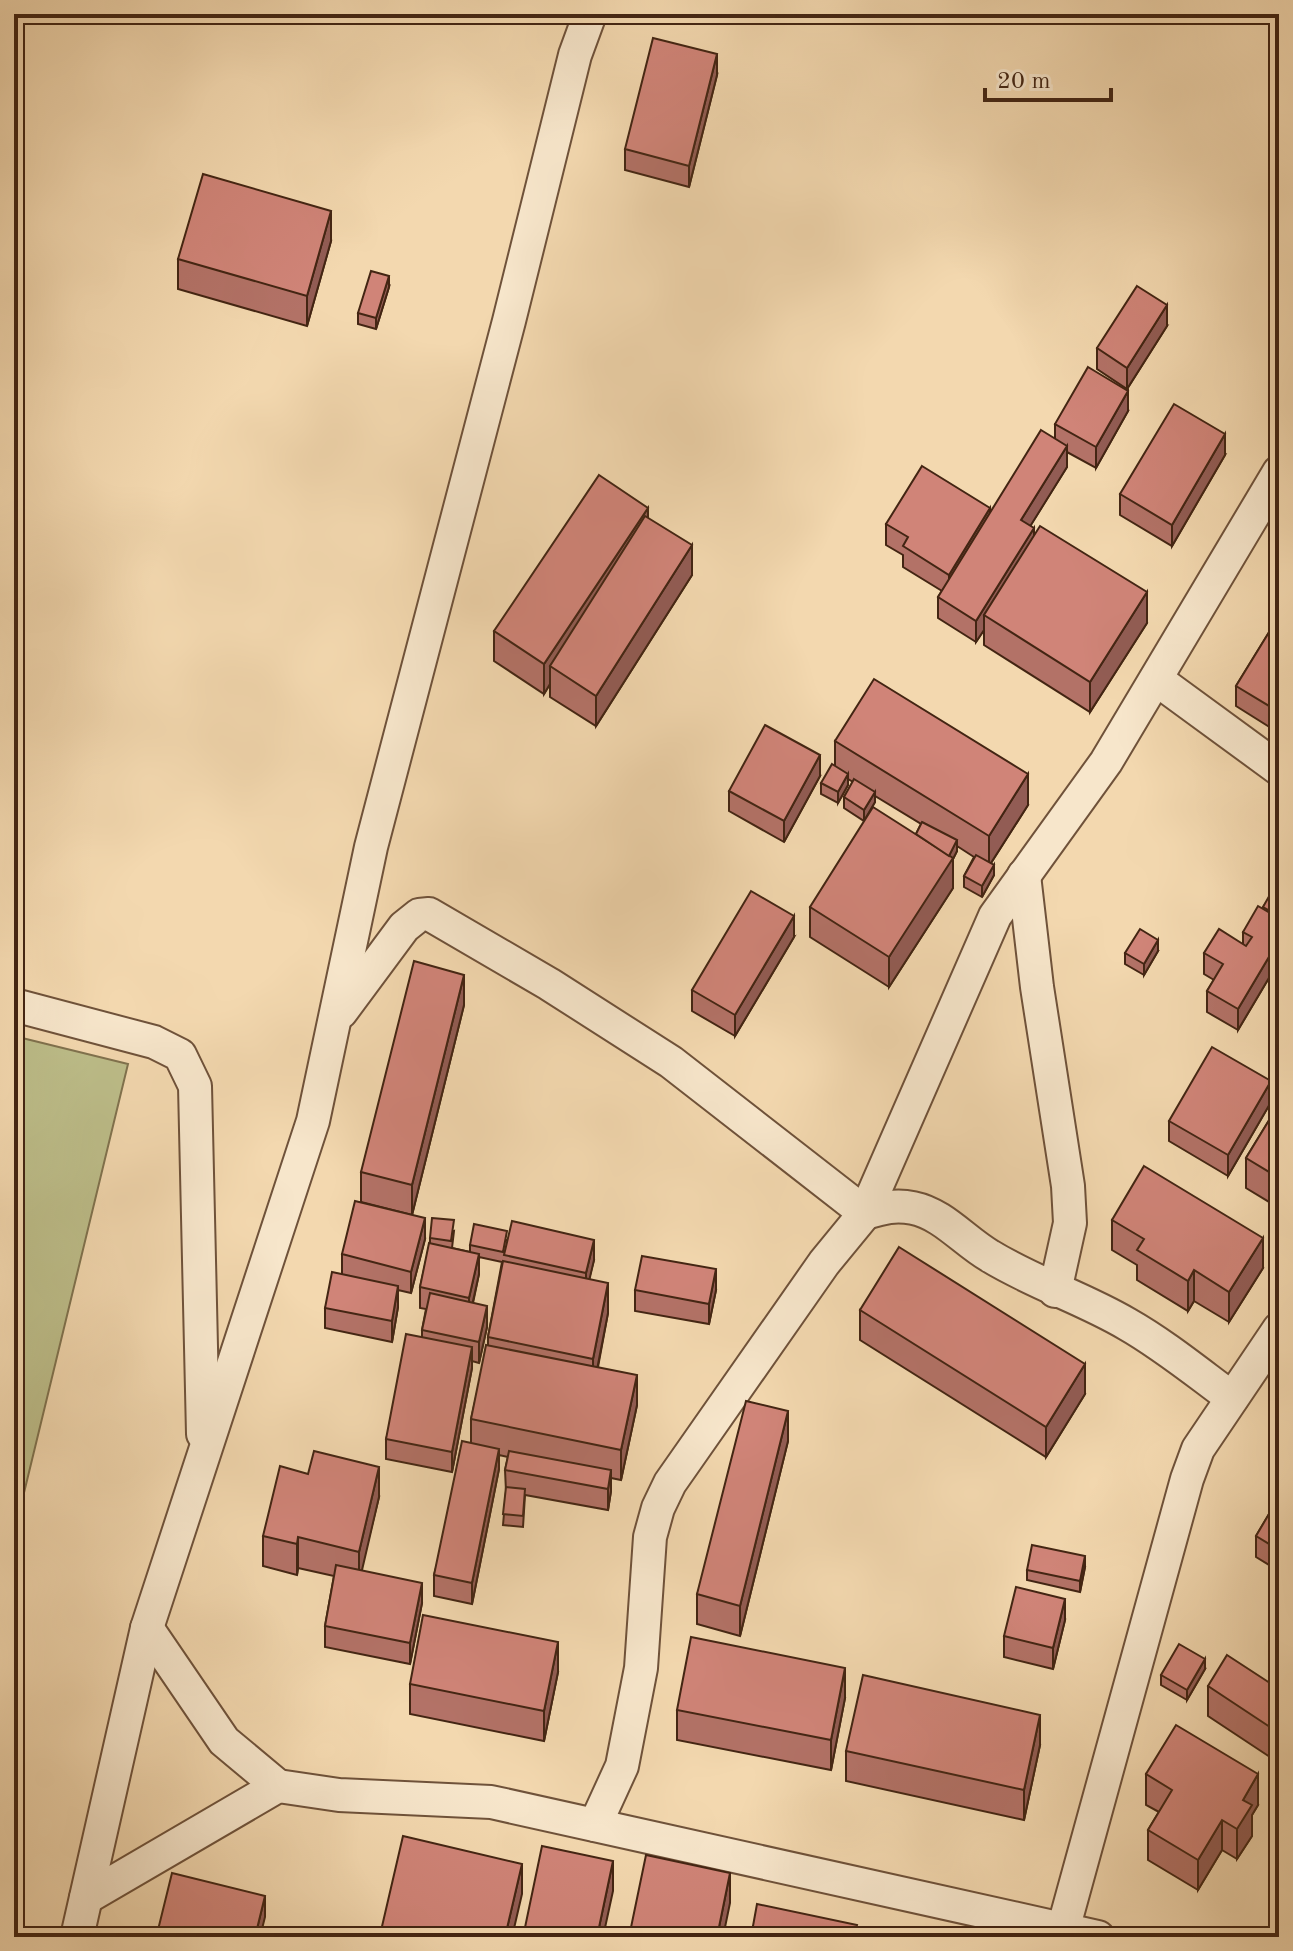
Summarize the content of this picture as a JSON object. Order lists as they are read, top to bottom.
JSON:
{
  "scale_bar": "20 m"
}
